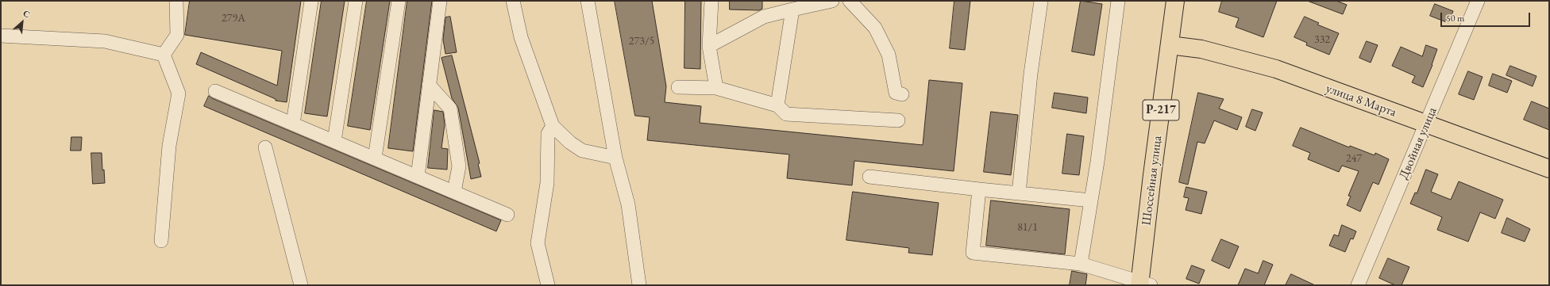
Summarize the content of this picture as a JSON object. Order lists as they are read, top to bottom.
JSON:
{
  "streets": {
    "main road": ["улица 8 Марта", "Р-217", "Шоссейная улица"],
    "street": ["Двойная улица"]
  },
  "crossings": [
    ["улица 8 Марта", "Двойная улица"],
    ["улица 8 Марта", "Шоссейная улица"]
  ],
  "house_numbers": [
    "279А",
    "332",
    "273/5",
    "247",
    "81/1"
  ],
  "scale_bar": "50 m",
  "north": "top right"
}
